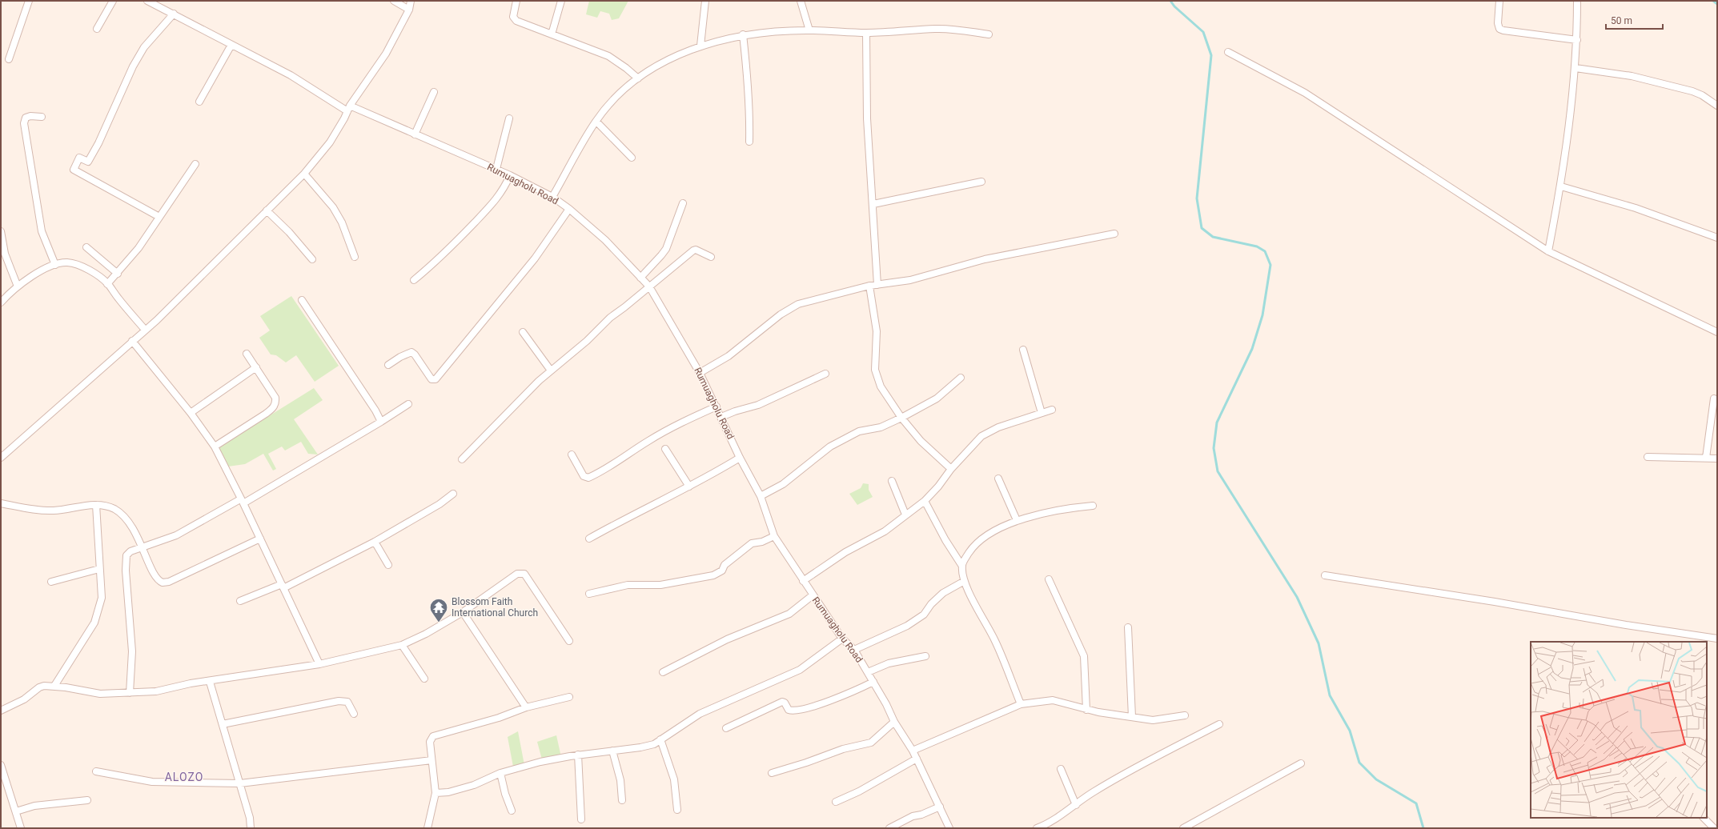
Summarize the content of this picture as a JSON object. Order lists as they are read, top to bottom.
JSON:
{
  "streets": {
    "street": ["Rumuagholu Road"]
  },
  "districts": ["ALOZO"],
  "places": {
    "temple": ["Blossom Faith International Church"]
  },
  "scale_bar": "50 m"
}
